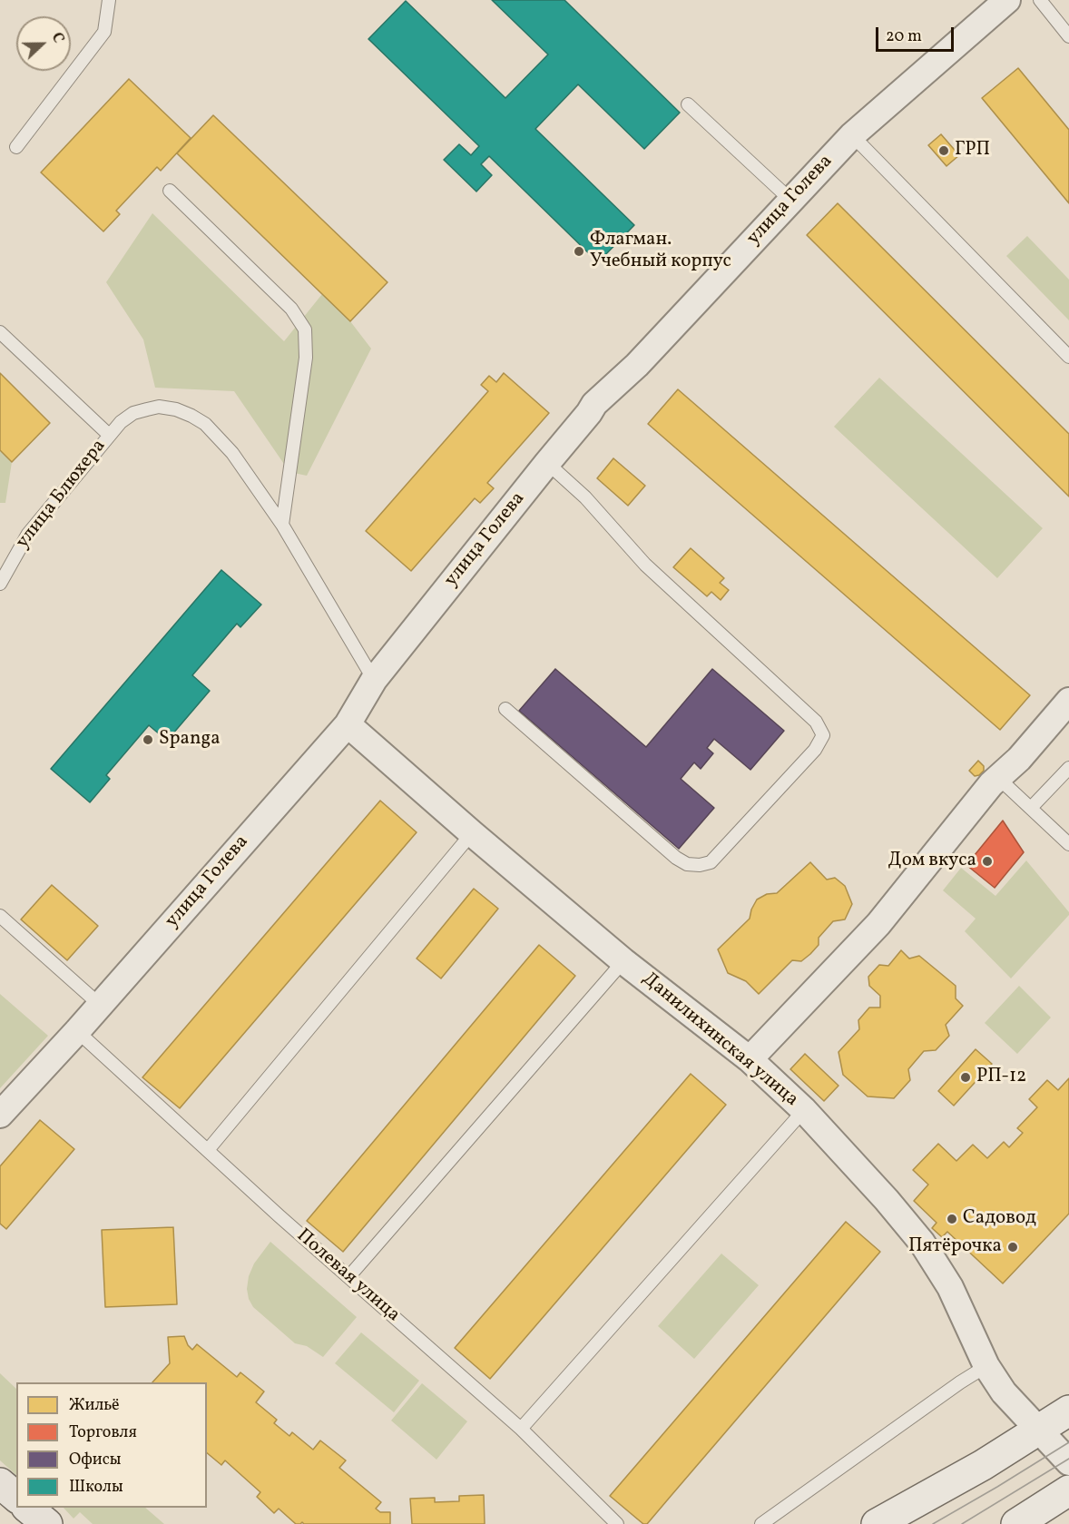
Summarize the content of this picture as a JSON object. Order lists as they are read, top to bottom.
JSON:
{
  "streets": {
    "street": ["улица Голева", "Данилихинская улица"],
    "lane": ["улица Блюхера", "Полевая улица"]
  },
  "crossings": [
    ["улица Голева", "улица Блюхера"],
    ["улица Голева", "Данилихинская улица"],
    ["улица Голева", "Полевая улица"]
  ],
  "places": [
    "ГРП",
    "Флагман. Учебный корпус",
    "Spanga",
    "Дом вкуса",
    "РП-12",
    "Садовод",
    "Пятёрочка"
  ],
  "legend": [
    "Жильё",
    "Торговля",
    "Офисы",
    "Школы"
  ],
  "scale_bar": "20 m",
  "north": "right"
}
